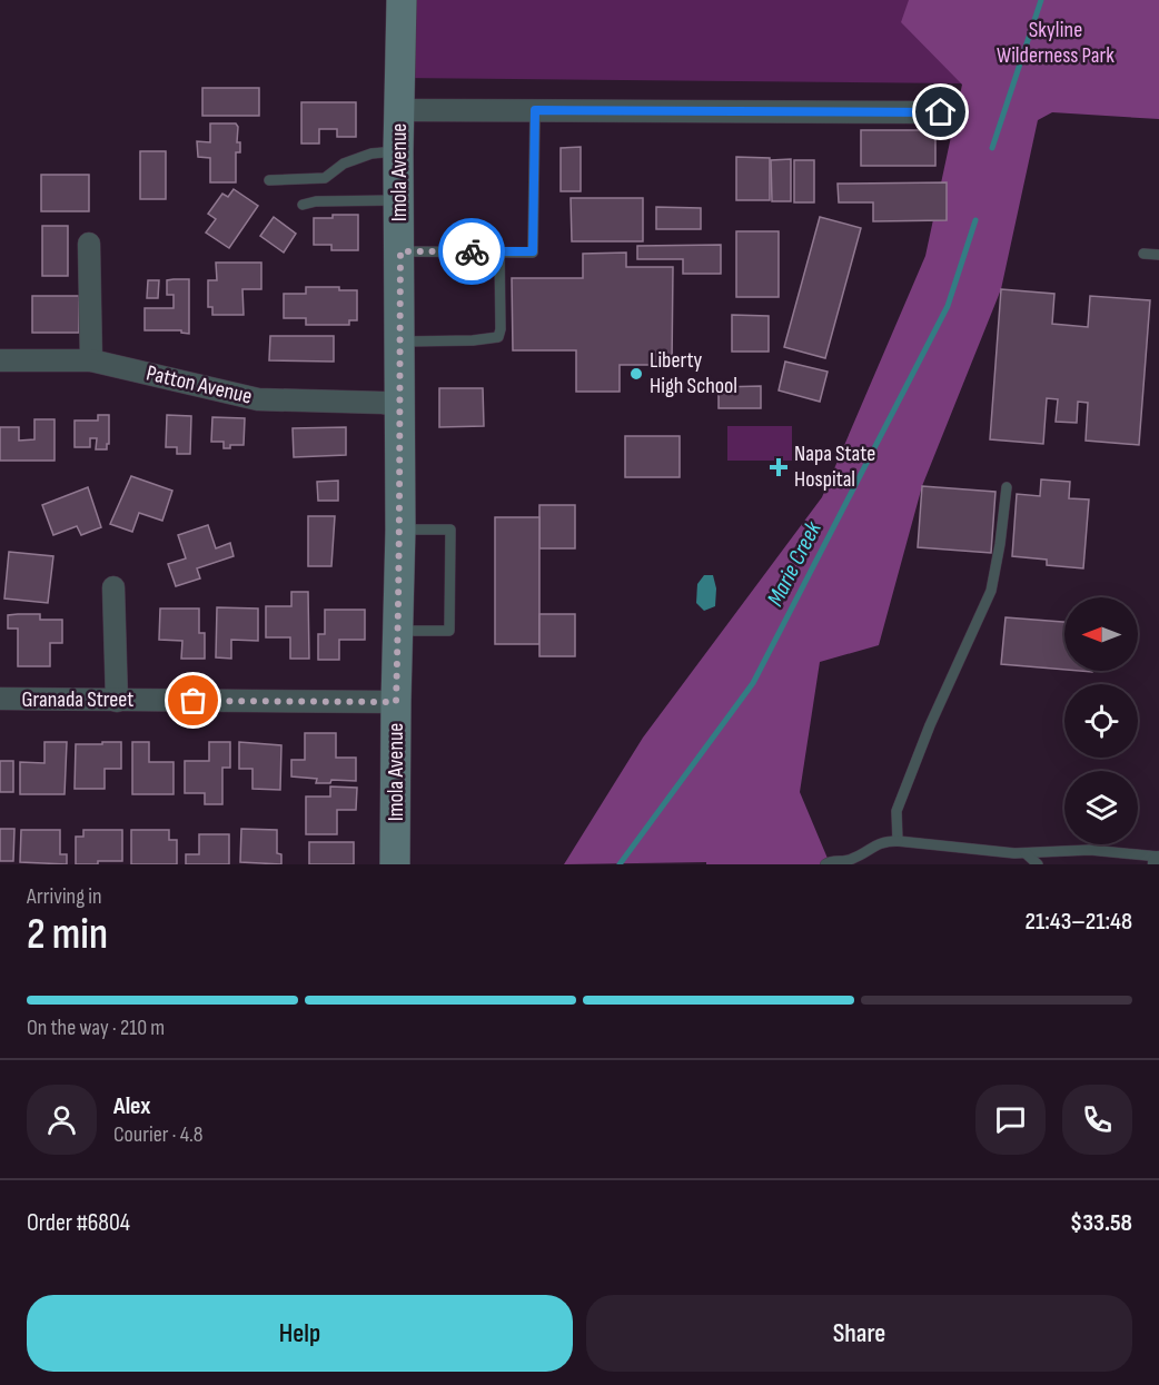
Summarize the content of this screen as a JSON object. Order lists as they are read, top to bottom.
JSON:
{
  "streets": {
    "street": ["Imola Avenue", "Patton Avenue", "Granada Street"]
  },
  "crossings": [
    ["Imola Avenue", "Patton Avenue"],
    ["Imola Avenue", "Granada Street"]
  ],
  "water": ["Marie Creek"],
  "parks": ["Skyline Wilderness Park"],
  "places": {
    "other": ["Liberty High School"],
    "health": ["Napa State Hospital"]
  },
  "north": "left",
  "page": {
    "heading": ["2 min", "Arriving in", "21:43–21:48"],
    "panel": [
      "Alex",
      "Courier · 4.8",
      "Order #6804",
      "$33.58"
    ],
    "bar": "On the way · 210 m",
    "buttons": ["Help", "Share"]
  }
}
